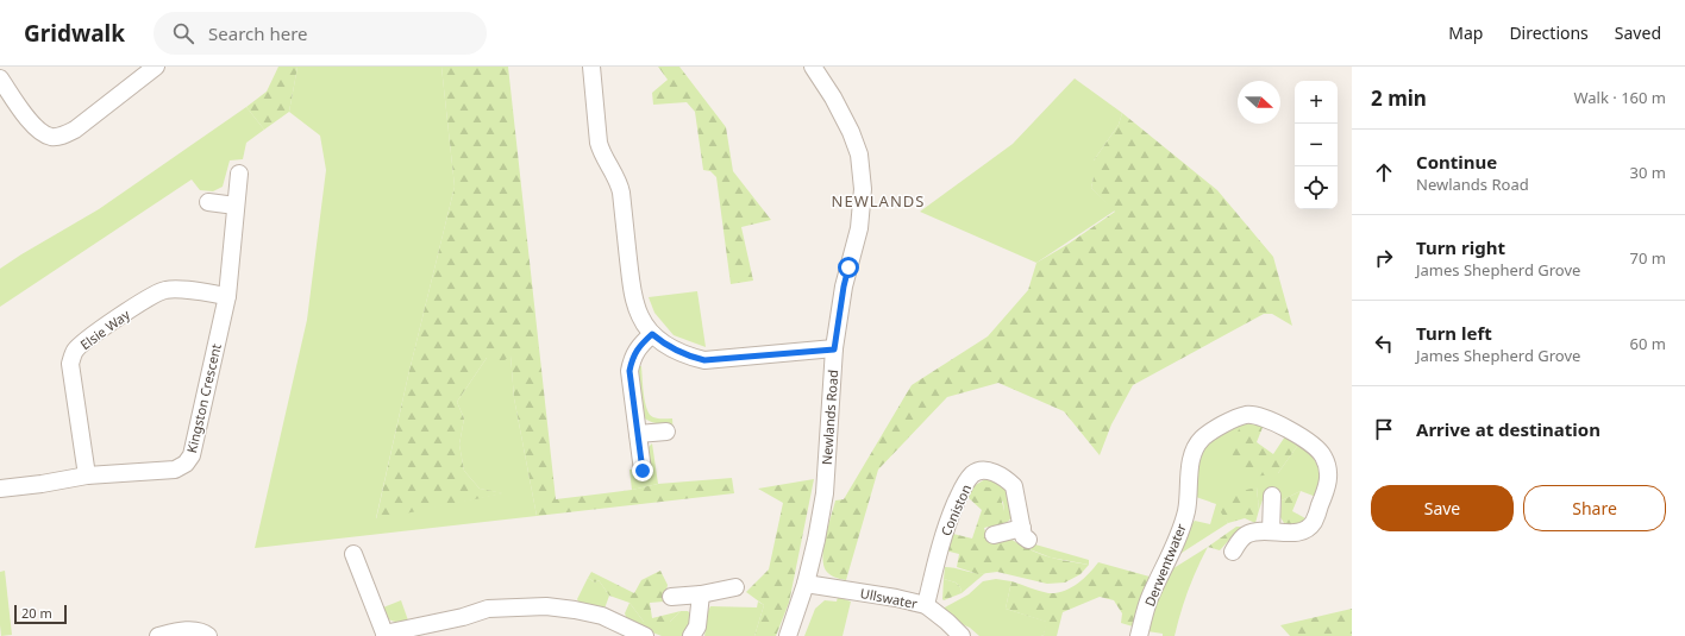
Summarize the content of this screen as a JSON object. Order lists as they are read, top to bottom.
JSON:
{
  "streets": {
    "street": [
      "Elsie Way",
      "Kingston Crescent",
      "Newlands Road",
      "Coniston",
      "Derwentwater",
      "Ullswater"
    ]
  },
  "crossings": [
    ["Elsie Way", "Kingston Crescent"],
    ["Newlands Road", "Ullswater"],
    ["Coniston", "Ullswater"]
  ],
  "districts": ["NEWLANDS"],
  "scale_bar": "20 m",
  "north": "right",
  "page": {
    "header": "Gridwalk",
    "search": "Search here",
    "nav": ["Map", "Directions", "Saved"],
    "heading": ["2 min", "Walk · 160 m"],
    "map_buttons": ["+", "−"],
    "list": [
      ["Continue", "Newlands Road", "30 m"],
      ["Turn right", "James Shepherd Grove", "70 m"],
      ["Turn left", "James Shepherd Grove", "60 m"],
      "Arrive at destination"
    ],
    "buttons": ["Save", "Share"],
    "scale": "20 m"
  }
}
